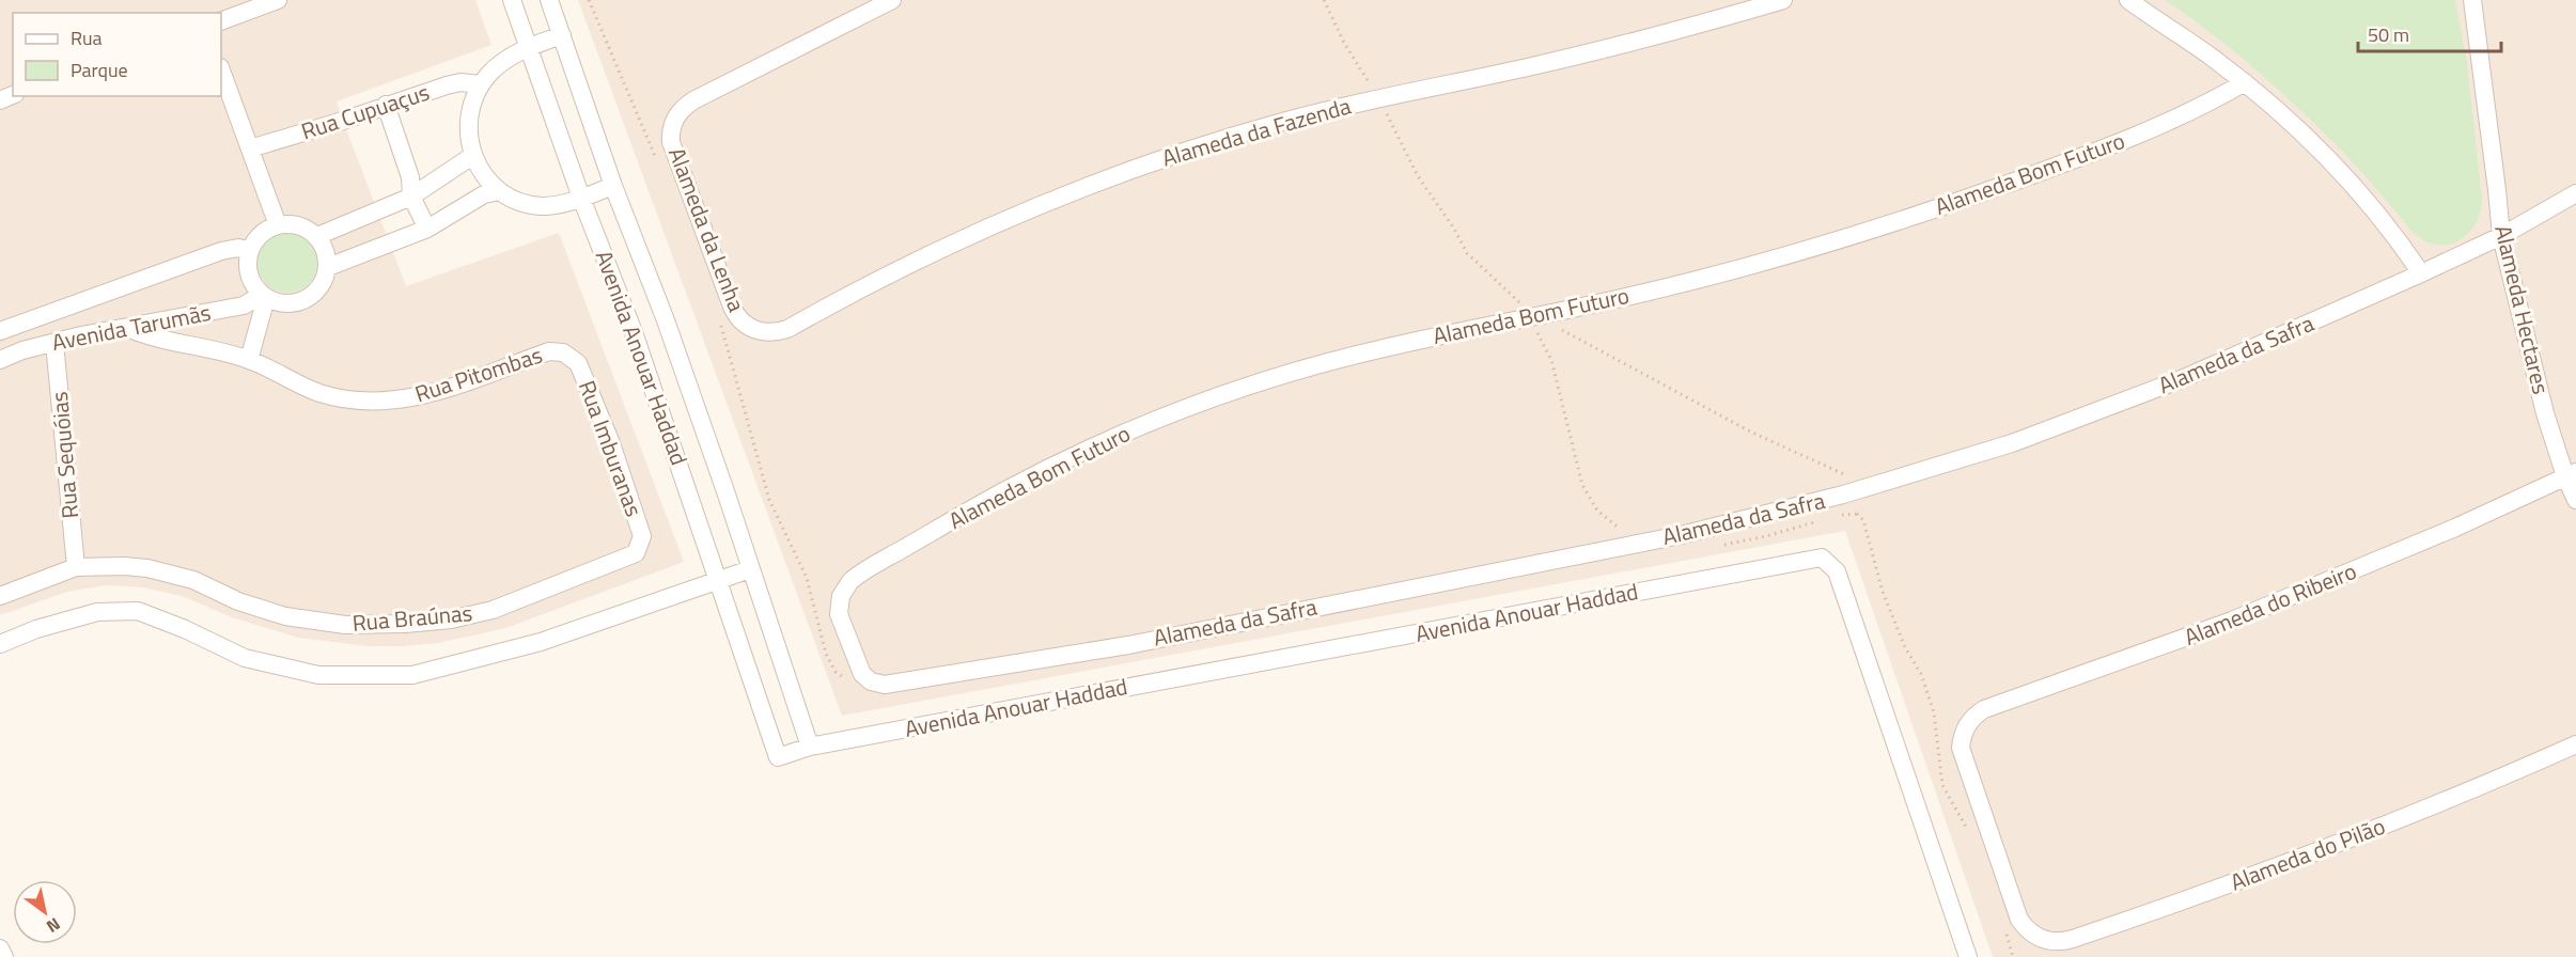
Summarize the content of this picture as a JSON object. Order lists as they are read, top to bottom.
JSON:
{
  "streets": {
    "street": [
      "Rua Cupuaçus",
      "Alameda da Fazenda",
      "Alameda Bom Futuro",
      "Alameda da Lenha",
      "Alameda Hectares",
      "Avenida Tarumãs",
      "Alameda da Safra",
      "Avenida Anouar Haddad",
      "Rua Pitombas",
      "Rua Imburanas",
      "Rua Sequóias",
      "Alameda do Ribeiro",
      "Rua Braúnas",
      "Alameda do Pilão"
    ]
  },
  "crossings": [
    ["Alameda da Fazenda", "Alameda da Lenha"],
    ["Alameda Bom Futuro", "Alameda da Safra"],
    ["Alameda Hectares", "Alameda da Safra"],
    ["Alameda Hectares", "Alameda do Ribeiro"],
    ["Avenida Tarumãs", "Rua Pitombas"],
    ["Avenida Tarumãs", "Rua Sequóias"],
    ["Rua Pitombas", "Rua Imburanas"],
    ["Rua Imburanas", "Rua Braúnas"],
    ["Rua Sequóias", "Rua Braúnas"],
    ["Alameda do Ribeiro", "Alameda do Pilão"]
  ],
  "legend": ["Rua", "Parque"],
  "scale_bar": "50 m",
  "north": "bottom right"
}
